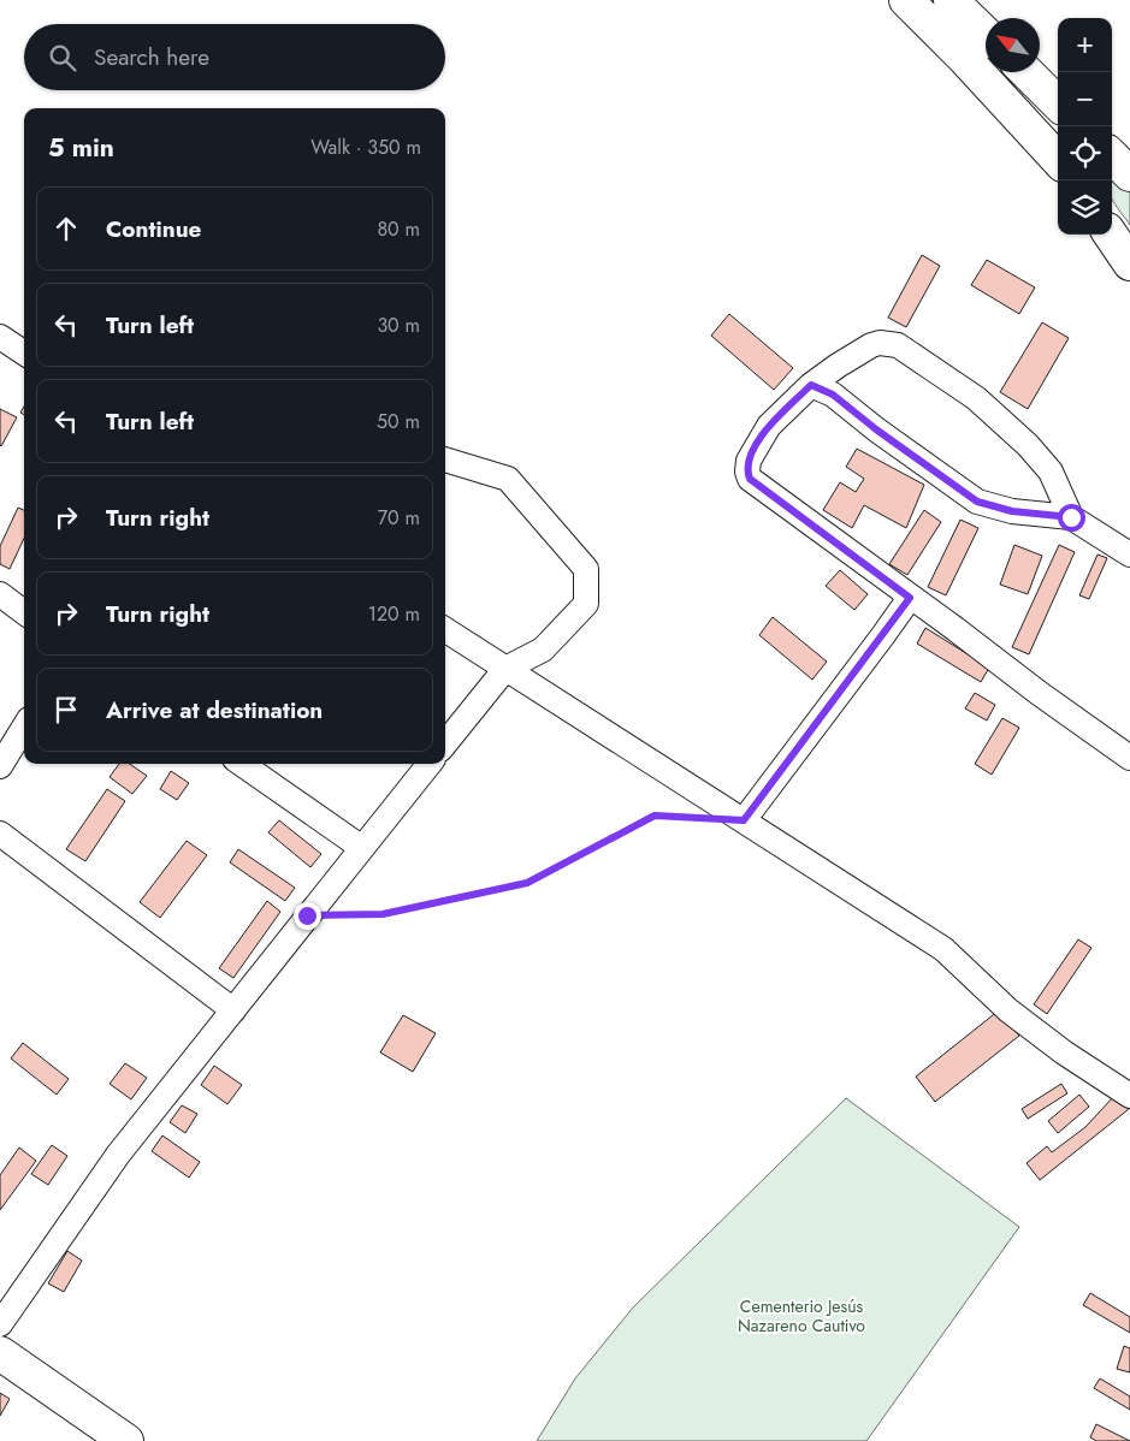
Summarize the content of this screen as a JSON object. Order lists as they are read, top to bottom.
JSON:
{
  "parks": ["Cementerio Jesús Nazareno Cautivo"],
  "north": "top left",
  "page": {
    "map_buttons": ["+", "−"],
    "search": "Search here",
    "heading": ["5 min", "Walk · 350 m"],
    "list": [
      ["Continue", "80 m"],
      ["Turn left", "30 m"],
      ["Turn left", "50 m"],
      ["Turn right", "70 m"],
      ["Turn right", "120 m"],
      "Arrive at destination"
    ]
  }
}
